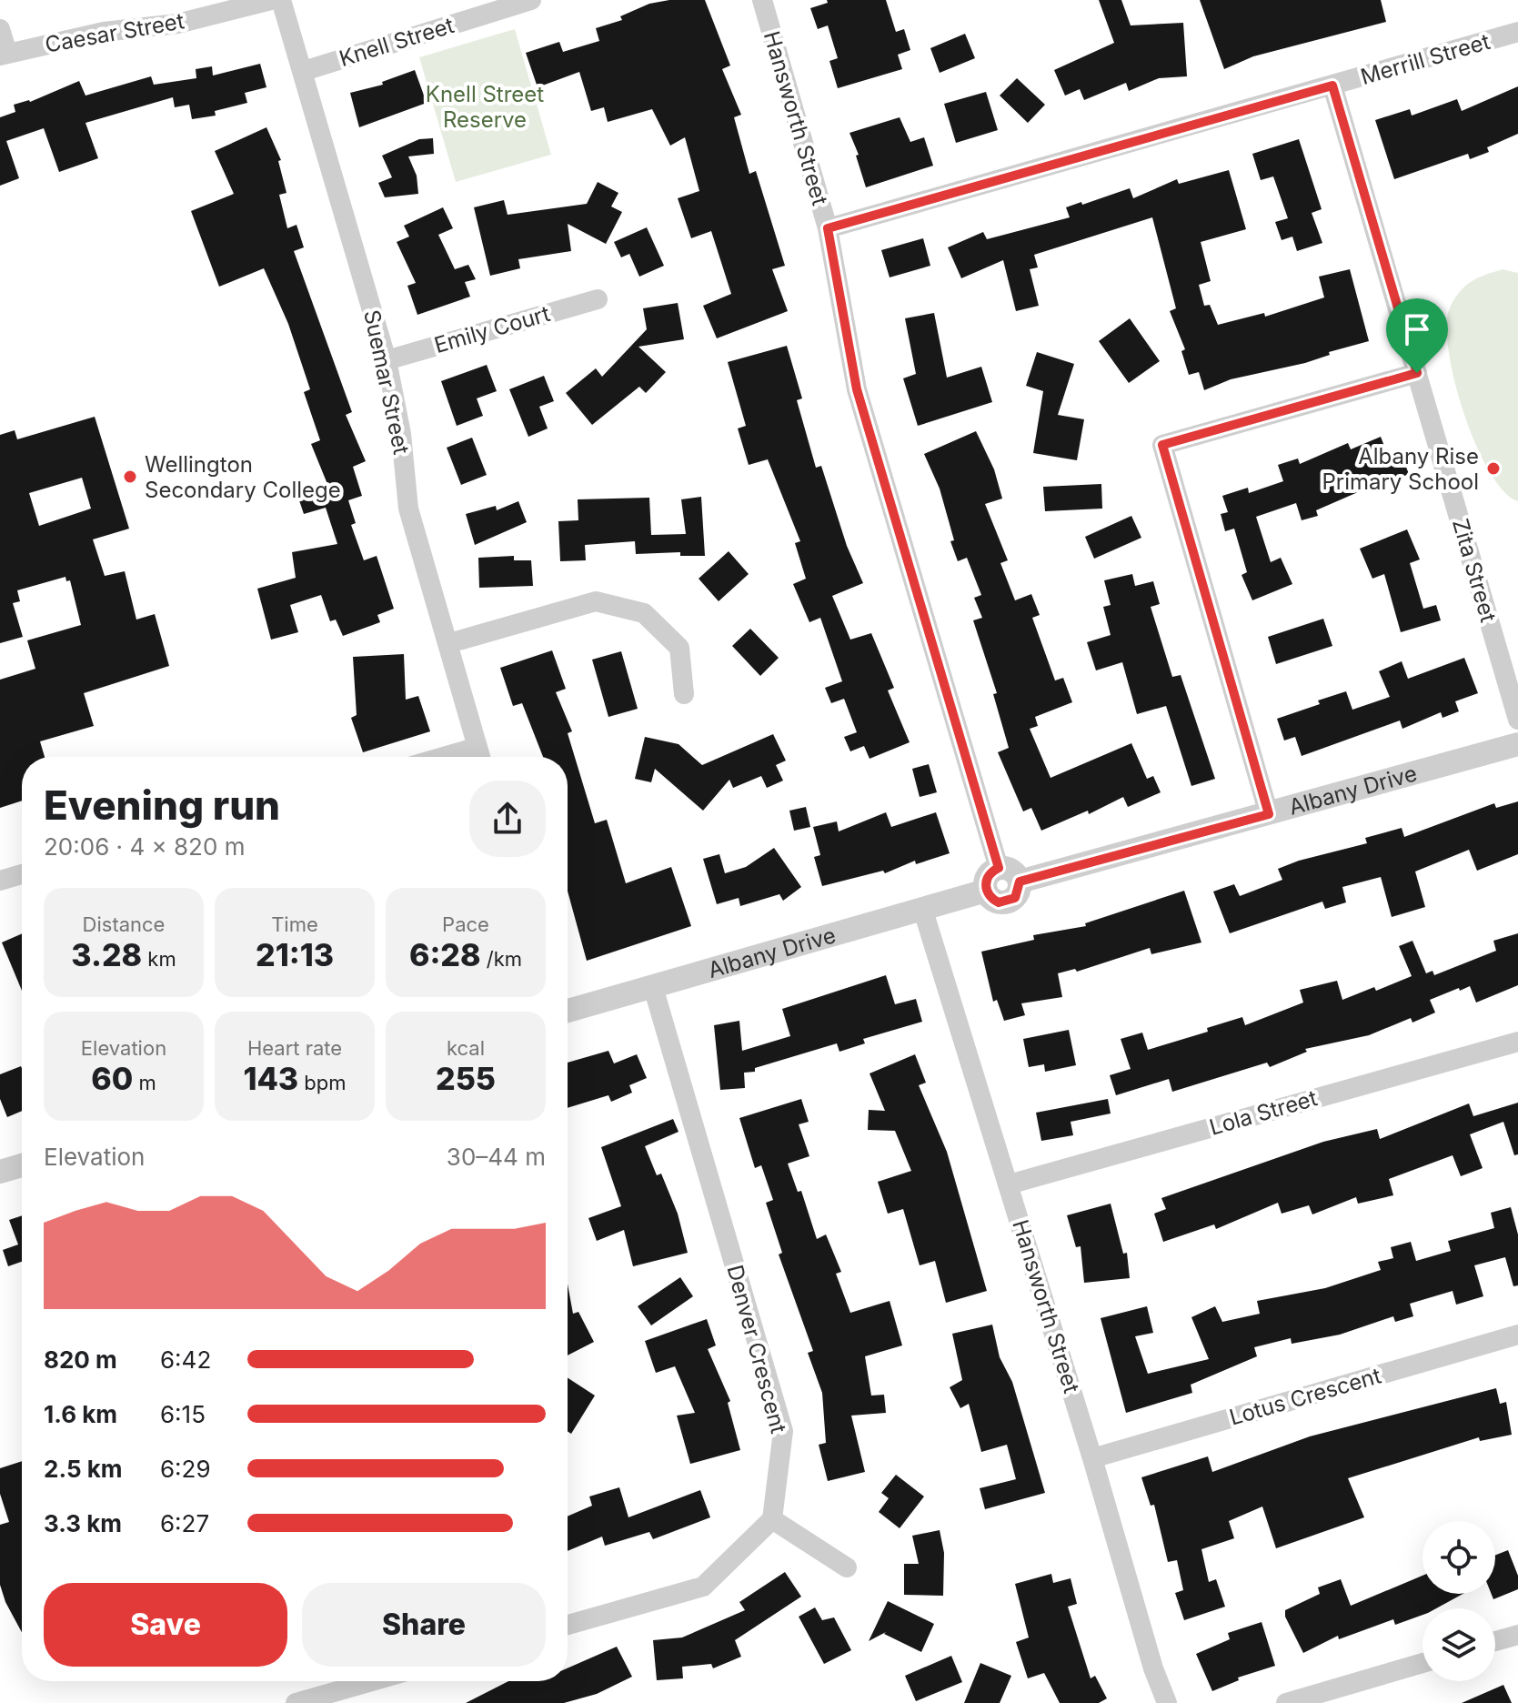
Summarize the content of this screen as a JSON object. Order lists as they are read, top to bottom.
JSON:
{
  "streets": {
    "street": [
      "Caesar Street",
      "Knell Street",
      "Merrill Street",
      "Hansworth Street",
      "Emily Court",
      "Suemar Street",
      "Zita Street",
      "Albany Drive",
      "Lola Street",
      "Denver Crescent",
      "Lotus Crescent"
    ]
  },
  "crossings": [
    ["Knell Street", "Suemar Street"],
    ["Merrill Street", "Hansworth Street"],
    ["Merrill Street", "Zita Street"],
    ["Hansworth Street", "Albany Drive"],
    ["Hansworth Street", "Lola Street"],
    ["Hansworth Street", "Lotus Crescent"],
    ["Emily Court", "Suemar Street"],
    ["Albany Drive", "Denver Crescent"]
  ],
  "parks": ["Knell Street Reserve"],
  "places": ["Albany Rise Primary School", "Wellington Secondary College"],
  "page": {
    "heading": ["Evening run", "20:06 · 4 × 820 m"],
    "stats": [
      ["Distance", "3.28 km"],
      ["Time", "21:13"],
      ["Pace", "6:28 /km"],
      ["Elevation", "60 m"],
      ["Heart rate", "143 bpm"],
      ["kcal", "255"]
    ],
    "chart": ["Elevation", "30–44 m"],
    "list": [
      {
        "name": "820 m",
        "note": "6:42"
      },
      {
        "name": "1.6 km",
        "note": "6:15"
      },
      {
        "name": "2.5 km",
        "note": "6:29"
      },
      {
        "name": "3.3 km",
        "note": "6:27"
      }
    ],
    "buttons": ["Save", "Share"]
  }
}
